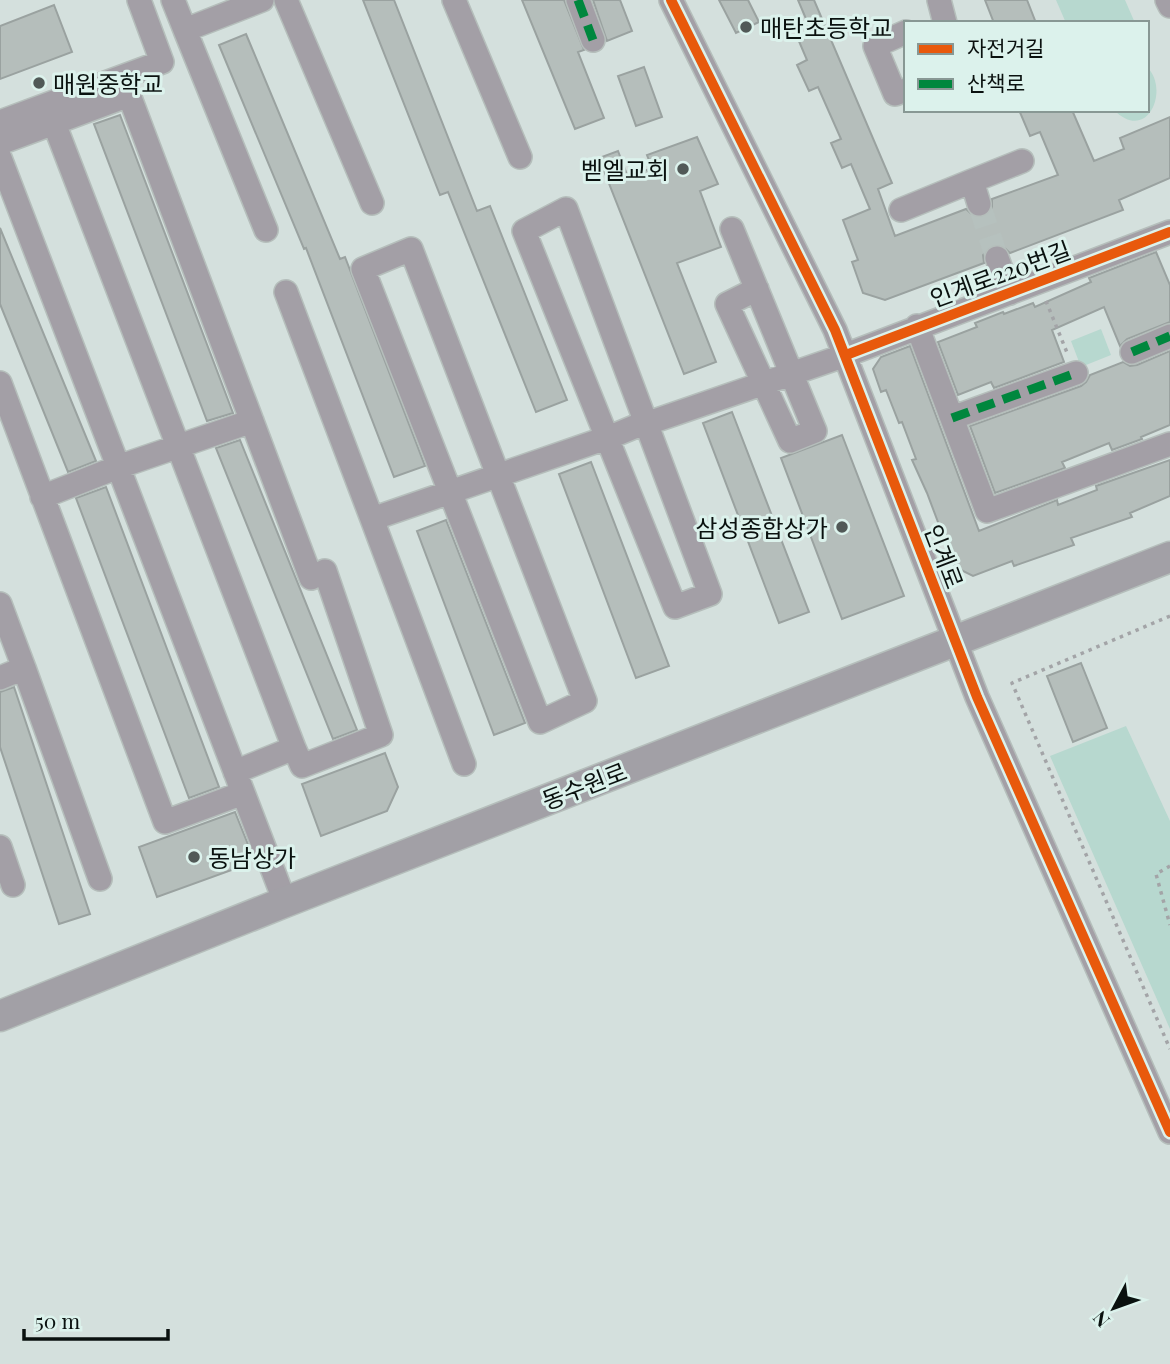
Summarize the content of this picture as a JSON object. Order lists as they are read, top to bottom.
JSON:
{
  "streets": {
    "main road": ["동수원로"],
    "street": ["인계로220번길", "인계로"]
  },
  "crossings": [
    ["인계로220번길", "인계로"],
    ["인계로", "동수원로"]
  ],
  "places": [
    "매탄초등학교",
    "매원중학교",
    "벧엘교회",
    "삼성종합상가",
    "동남상가"
  ],
  "legend": ["자전거길", "산책로"],
  "scale_bar": "50 m",
  "north": "bottom left"
}
